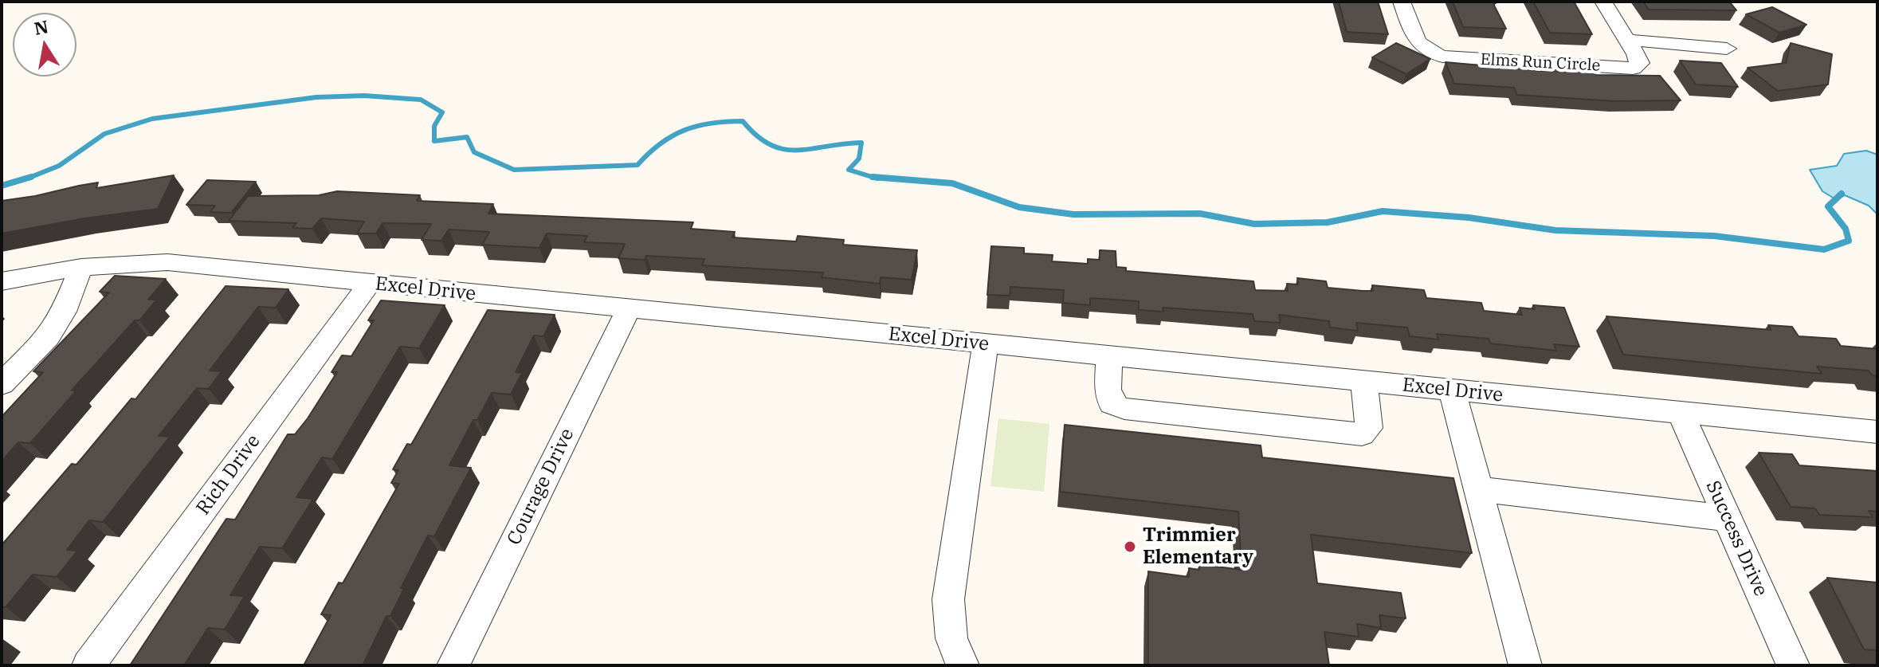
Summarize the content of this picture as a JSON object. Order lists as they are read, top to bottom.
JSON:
{
  "streets": {
    "street": [
      "Elms Run Circle",
      "Excel Drive",
      "Rich Drive",
      "Courage Drive",
      "Success Drive"
    ]
  },
  "crossings": [
    ["Excel Drive", "Rich Drive"],
    ["Excel Drive", "Courage Drive"],
    ["Excel Drive", "Success Drive"]
  ],
  "places": ["Trimmier Elementary"],
  "north": "top"
}
